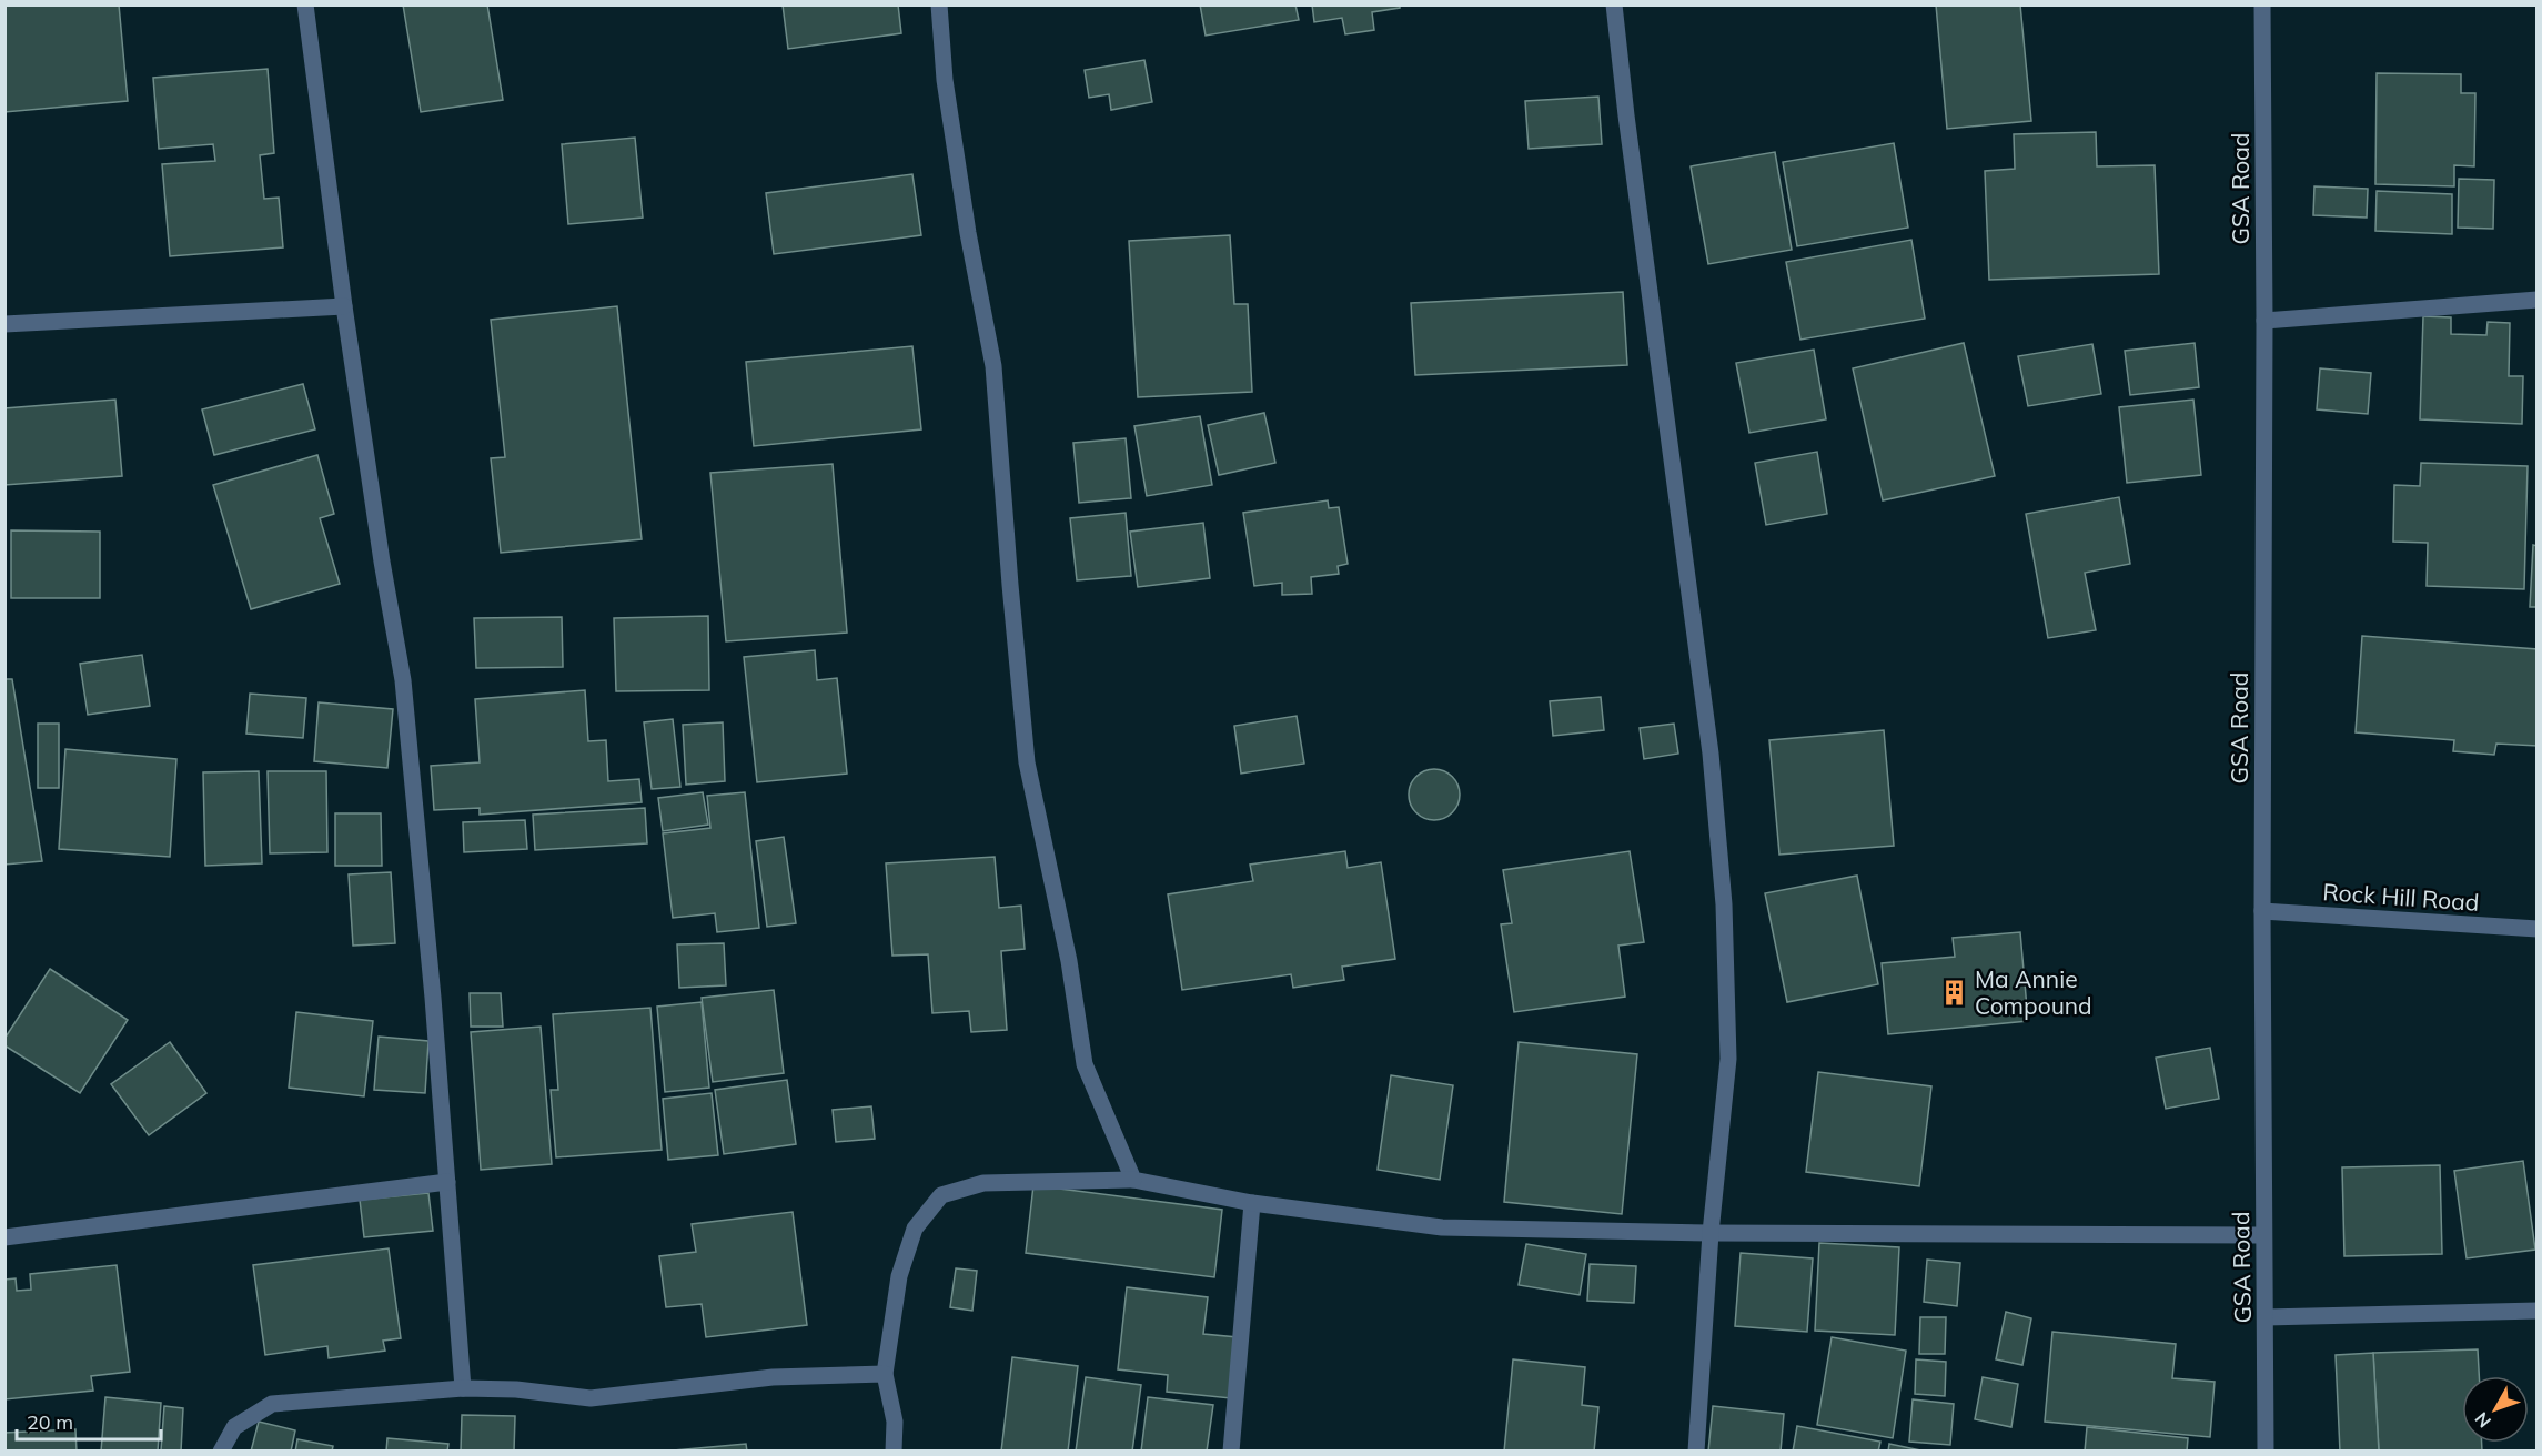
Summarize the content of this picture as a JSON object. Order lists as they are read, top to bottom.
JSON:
{
  "streets": {
    "street": ["GSA Road", "Rock Hill Road"]
  },
  "crossings": [
    ["GSA Road", "Rock Hill Road"]
  ],
  "places": {
    "building": ["Ma Annie Compound"]
  },
  "scale_bar": "20 m",
  "north": "bottom left"
}
